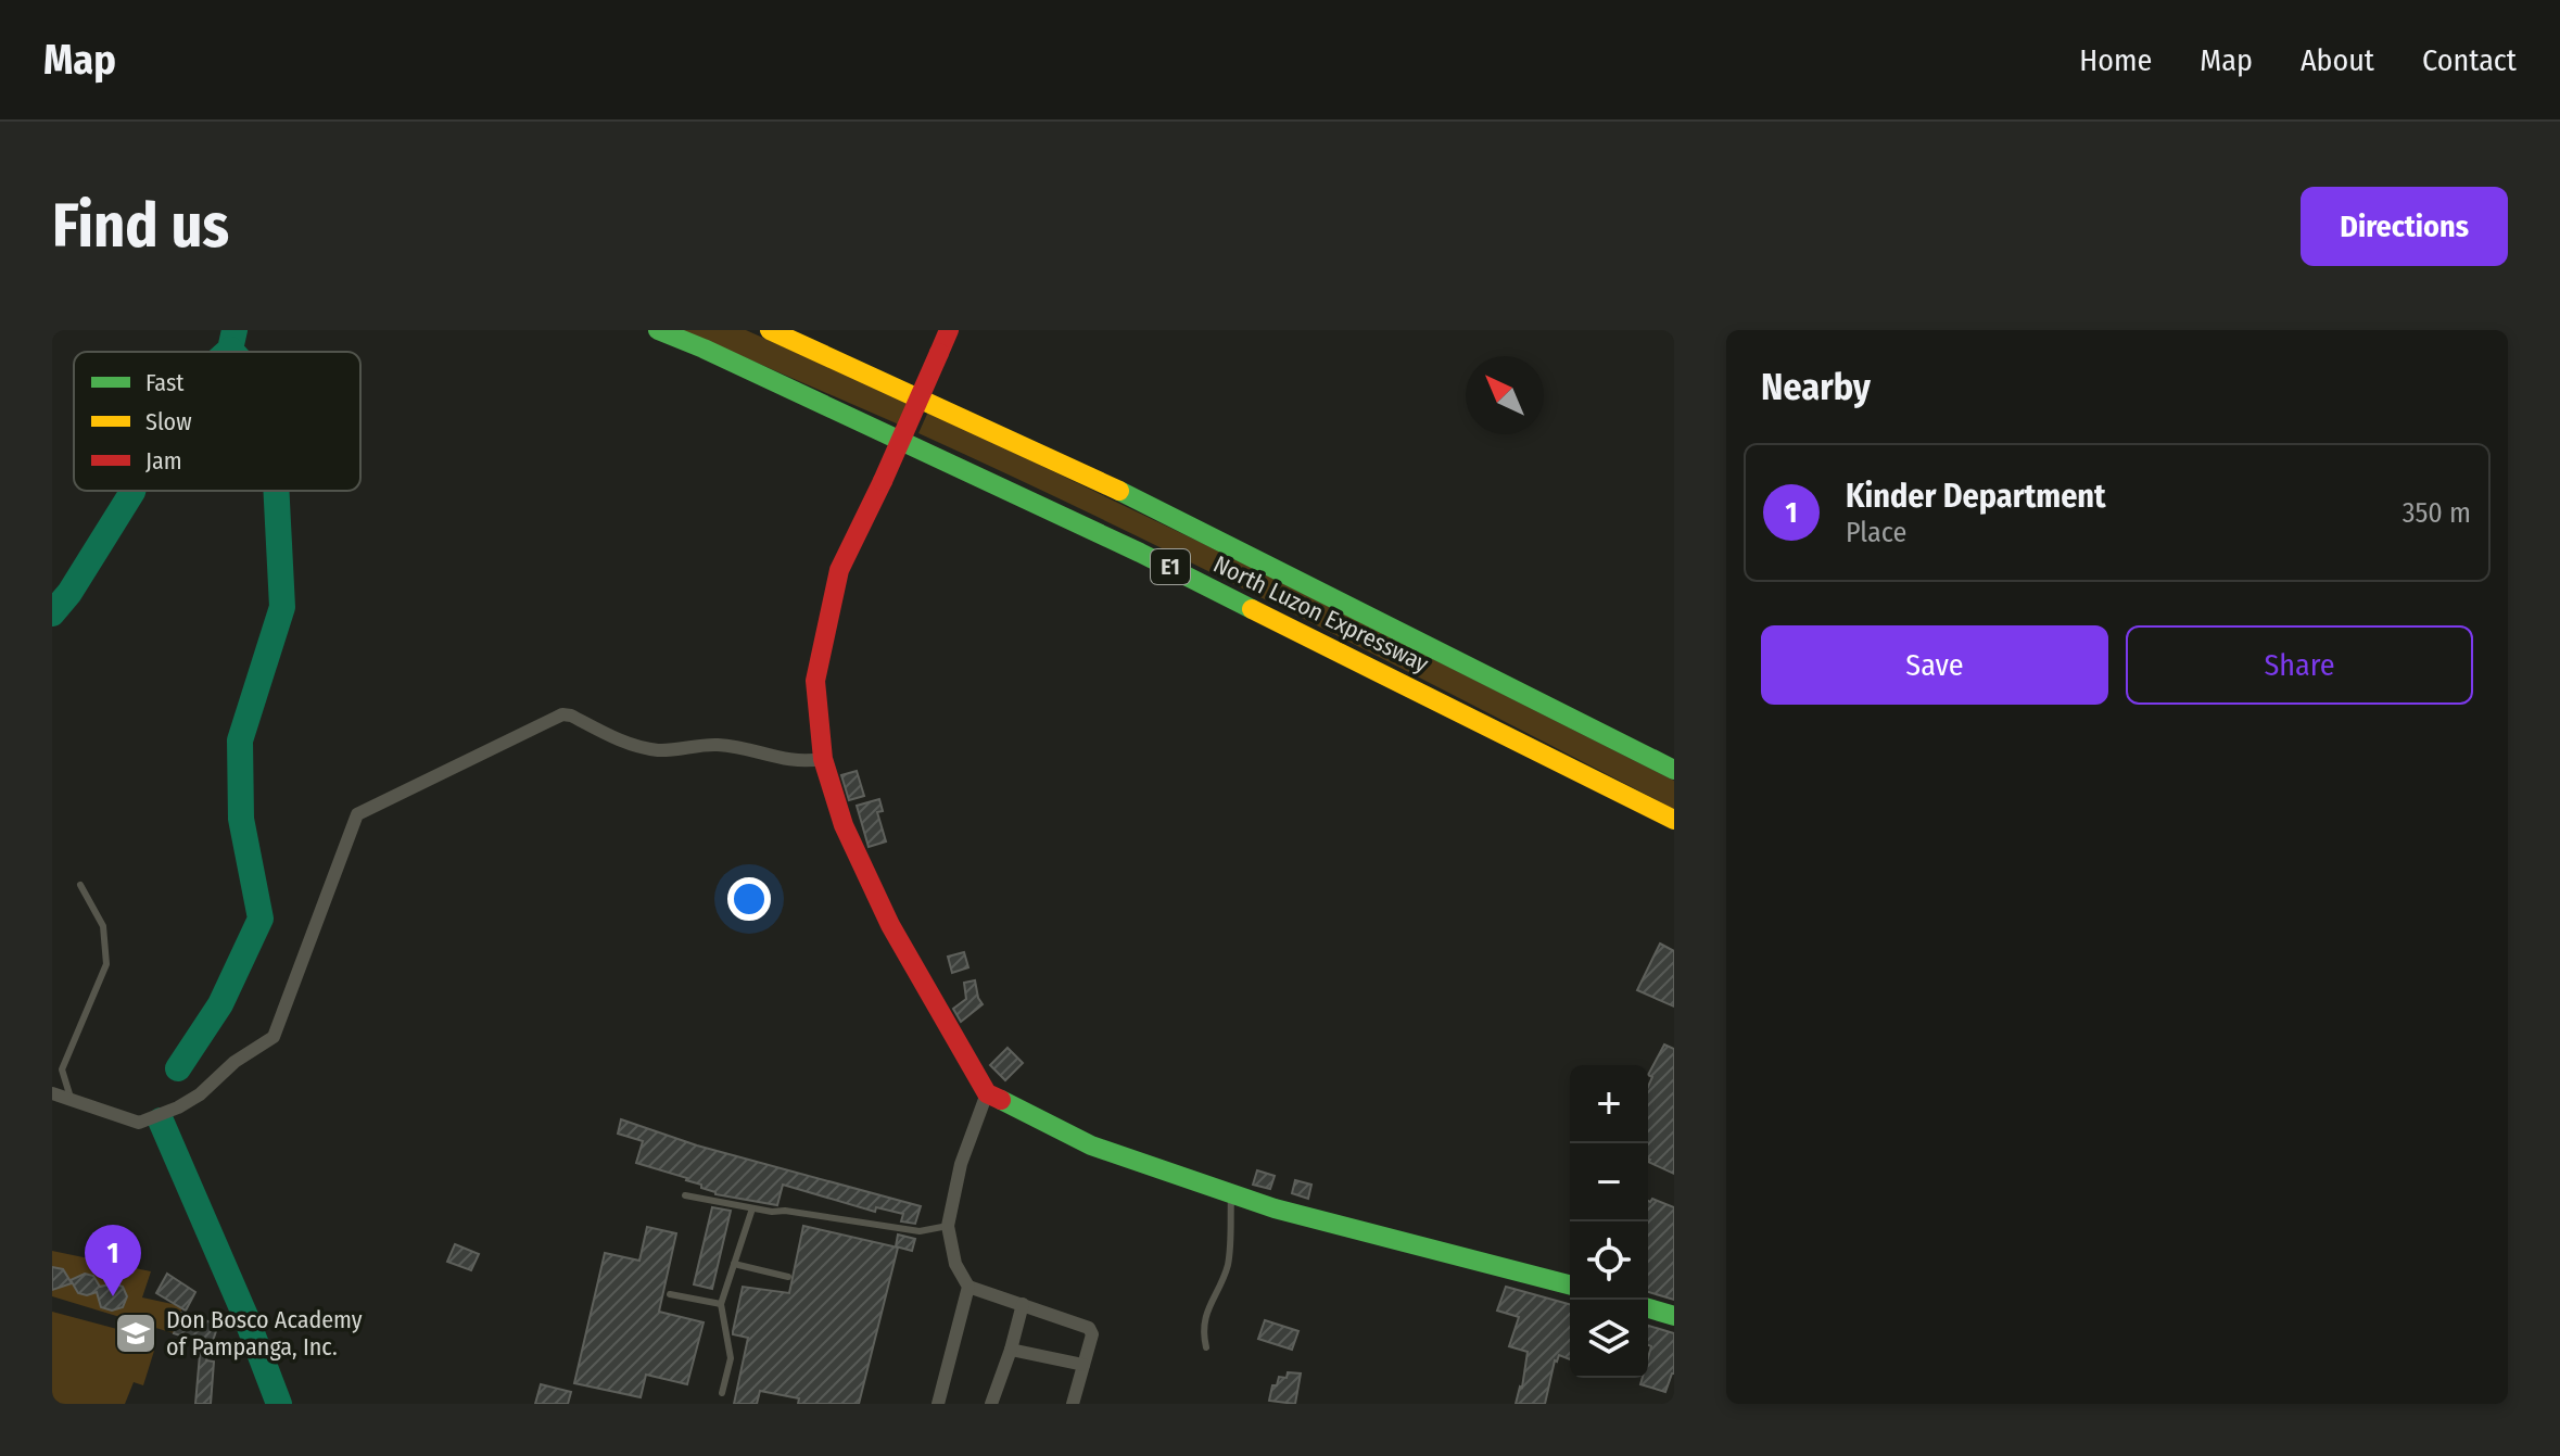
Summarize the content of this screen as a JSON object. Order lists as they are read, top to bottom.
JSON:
{
  "streets": {
    "main road": ["E1", "North Luzon Expressway"]
  },
  "places": {
    "school or university": ["Don Bosco Academy of Pampanga, Inc."]
  },
  "legend": ["Fast", "Slow", "Jam"],
  "north": "top left",
  "page": {
    "header": "Map",
    "nav": [
      "Home",
      "Map",
      "About",
      "Contact"
    ],
    "buttons": [
      "Directions",
      ["Save", "Share"]
    ],
    "title": "Find us",
    "heading": "Nearby",
    "list": [
      {
        "mark": "1",
        "name": "Kinder Department",
        "note": "Place",
        "value": "350 m"
      }
    ],
    "map_buttons": ["+", "−"],
    "pins": "1"
  }
}
